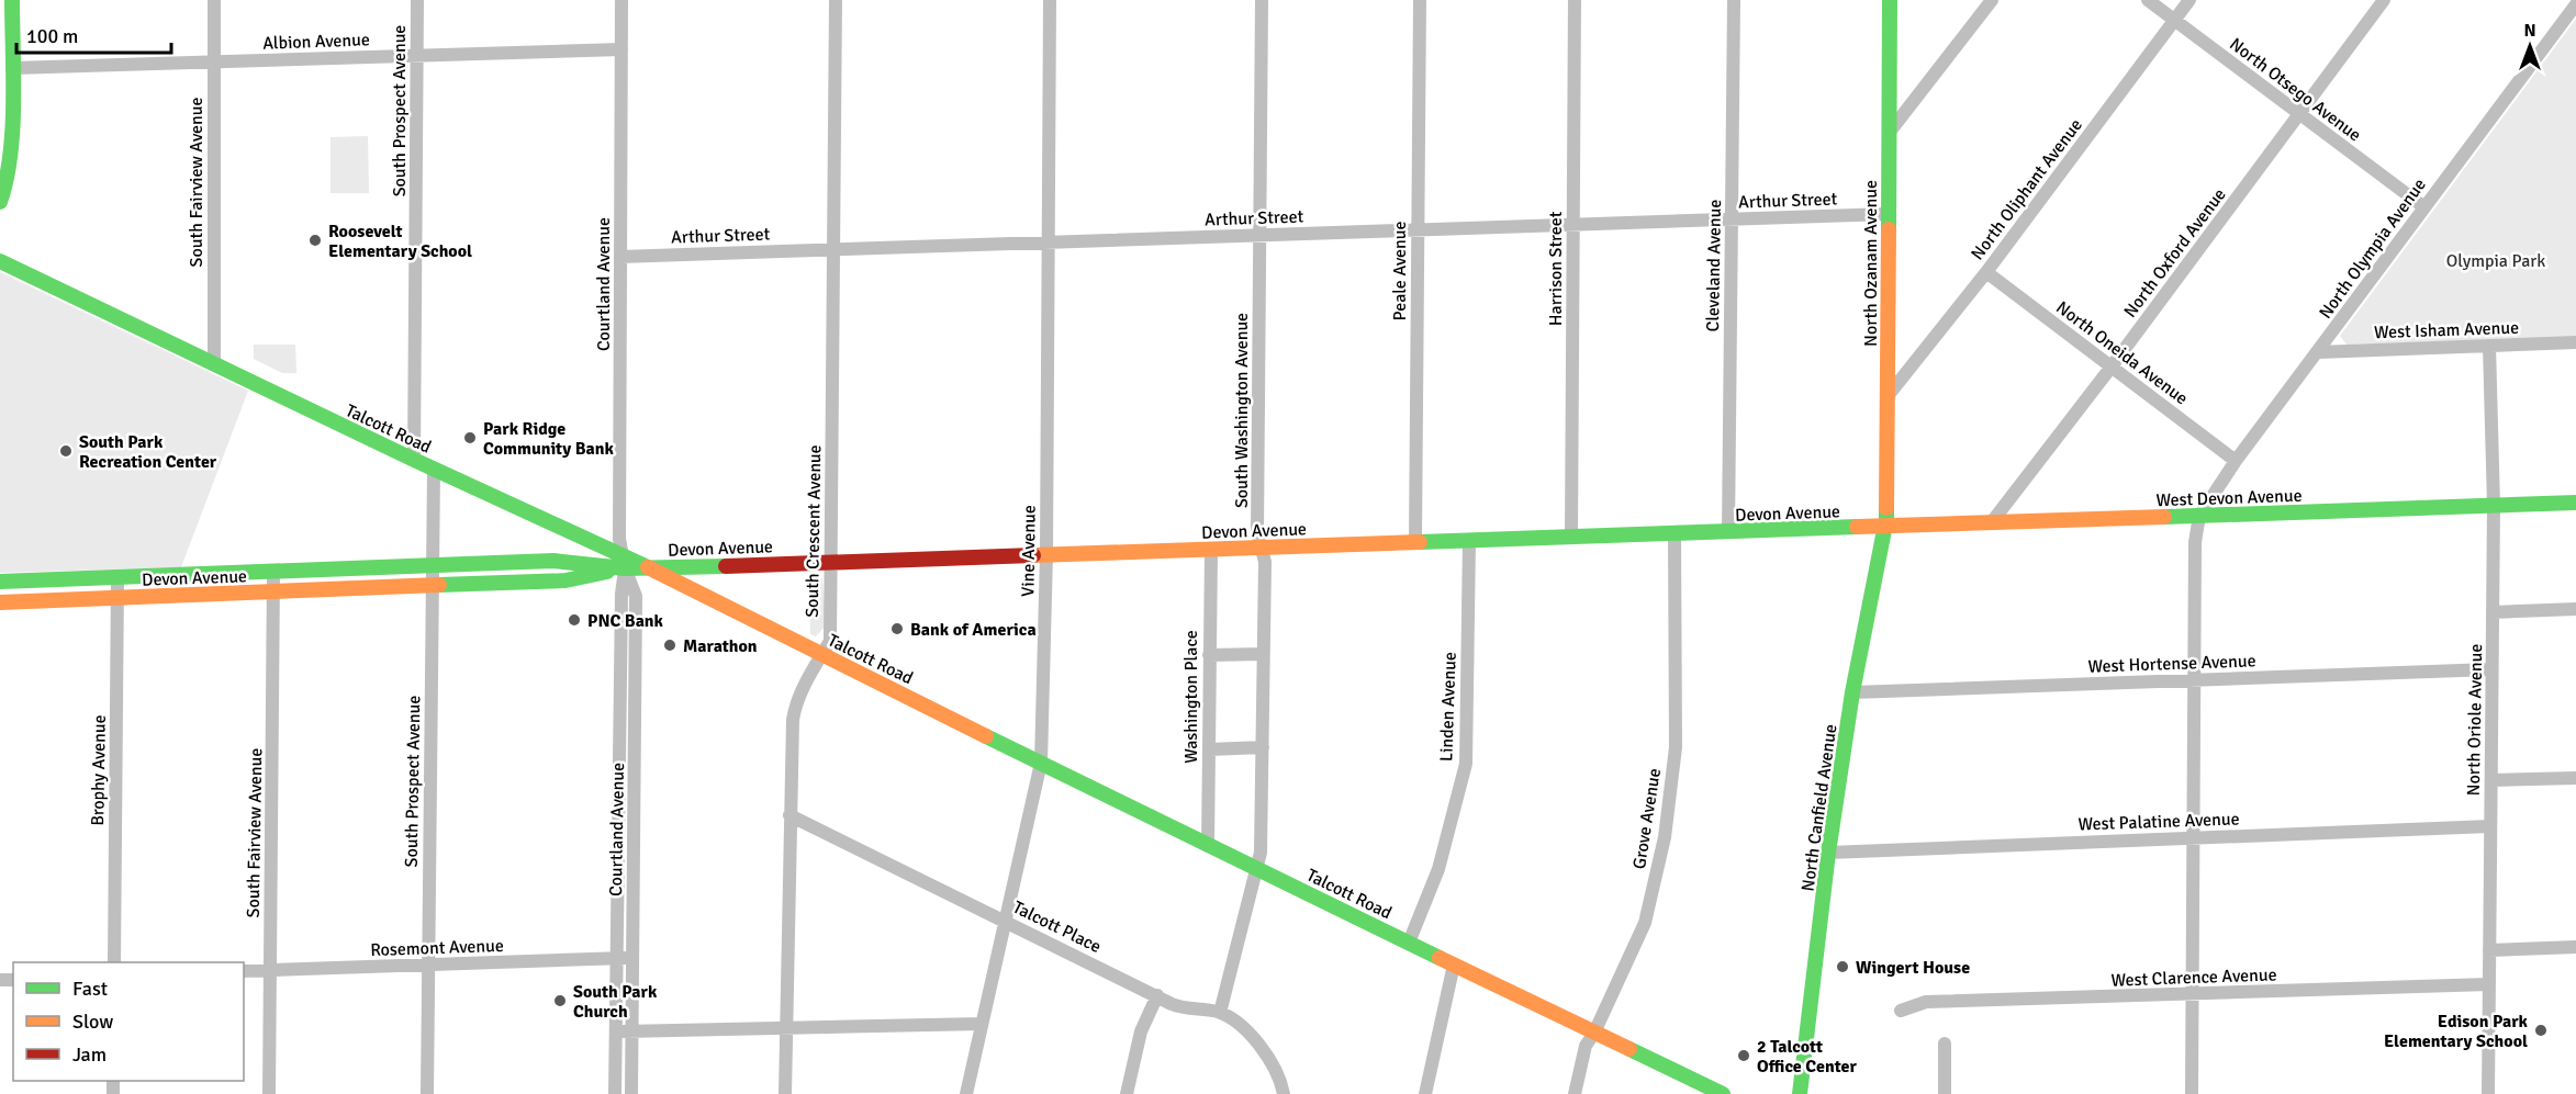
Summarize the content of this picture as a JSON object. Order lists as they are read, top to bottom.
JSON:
{
  "streets": {
    "street": [
      "Albion Avenue",
      "North Otsego Avenue",
      "South Prospect Avenue",
      "South Fairview Avenue",
      "North Oliphant Avenue",
      "Arthur Street",
      "North Olympia Avenue",
      "North Oxford Avenue",
      "North Ozanam Avenue",
      "Cleveland Avenue",
      "Harrison Street",
      "Peale Avenue",
      "Courtland Avenue",
      "West Isham Avenue",
      "North Oneida Avenue",
      "South Washington Avenue",
      "Talcott Road",
      "West Devon Avenue",
      "Devon Avenue",
      "South Crescent Avenue",
      "Vine Avenue",
      "West Hortense Avenue",
      "Washington Place",
      "Linden Avenue",
      "North Oriole Avenue",
      "Brophy Avenue",
      "North Canfield Avenue",
      "Grove Avenue",
      "West Palatine Avenue",
      "Talcott Place",
      "Rosemont Avenue",
      "West Clarence Avenue"
    ]
  },
  "crossings": [
    ["Albion Avenue", "South Prospect Avenue"],
    ["Albion Avenue", "South Fairview Avenue"],
    ["Albion Avenue", "Courtland Avenue"],
    ["North Otsego Avenue", "North Oliphant Avenue"],
    ["North Otsego Avenue", "North Olympia Avenue"],
    ["North Otsego Avenue", "North Oxford Avenue"],
    ["South Prospect Avenue", "Talcott Road"],
    ["South Prospect Avenue", "Devon Avenue"],
    ["South Prospect Avenue", "Rosemont Avenue"],
    ["South Fairview Avenue", "Talcott Road"],
    ["South Fairview Avenue", "Devon Avenue"],
    ["South Fairview Avenue", "Rosemont Avenue"],
    ["North Oliphant Avenue", "North Ozanam Avenue"],
    ["North Oliphant Avenue", "North Oneida Avenue"],
    ["Arthur Street", "North Ozanam Avenue"],
    ["Arthur Street", "Cleveland Avenue"],
    ["Arthur Street", "Harrison Street"],
    ["Arthur Street", "Peale Avenue"],
    ["Arthur Street", "Courtland Avenue"],
    ["Arthur Street", "South Washington Avenue"],
    ["Arthur Street", "South Crescent Avenue"],
    ["Arthur Street", "Vine Avenue"],
    ["North Olympia Avenue", "West Isham Avenue"],
    ["North Olympia Avenue", "North Oneida Avenue"],
    ["North Olympia Avenue", "West Devon Avenue"],
    ["North Oxford Avenue", "North Oneida Avenue"],
    ["North Oxford Avenue", "West Devon Avenue"],
    ["North Ozanam Avenue", "West Devon Avenue"],
    ["North Ozanam Avenue", "Devon Avenue"],
    ["North Ozanam Avenue", "North Canfield Avenue"],
    ["Cleveland Avenue", "Devon Avenue"],
    ["Harrison Street", "Devon Avenue"],
    ["Peale Avenue", "Devon Avenue"],
    ["Courtland Avenue", "Talcott Road"],
    ["Courtland Avenue", "Devon Avenue"],
    ["Courtland Avenue", "Rosemont Avenue"],
    ["West Isham Avenue", "North Oriole Avenue"],
    ["South Washington Avenue", "Talcott Road"],
    ["South Washington Avenue", "Devon Avenue"],
    ["South Washington Avenue", "Talcott Place"],
    ["Talcott Road", "Devon Avenue"],
    ["Talcott Road", "South Crescent Avenue"],
    ["Talcott Road", "Vine Avenue"],
    ["Talcott Road", "Washington Place"],
    ["Talcott Road", "Linden Avenue"],
    ["Talcott Road", "Grove Avenue"],
    ["West Devon Avenue", "Devon Avenue"],
    ["West Devon Avenue", "North Oriole Avenue"],
    ["West Devon Avenue", "North Canfield Avenue"],
    ["Devon Avenue", "South Crescent Avenue"],
    ["Devon Avenue", "Vine Avenue"],
    ["Devon Avenue", "Washington Place"],
    ["Devon Avenue", "Linden Avenue"],
    ["Devon Avenue", "Brophy Avenue"],
    ["Devon Avenue", "North Canfield Avenue"],
    ["Devon Avenue", "Grove Avenue"],
    ["South Crescent Avenue", "Talcott Place"],
    ["Vine Avenue", "Talcott Place"],
    ["West Hortense Avenue", "North Oriole Avenue"],
    ["West Hortense Avenue", "North Canfield Avenue"],
    ["North Oriole Avenue", "West Palatine Avenue"],
    ["North Oriole Avenue", "West Clarence Avenue"],
    ["North Canfield Avenue", "West Palatine Avenue"]
  ],
  "parks": ["Olympia Park"],
  "places": [
    "Roosevelt Elementary School",
    "Park Ridge Community Bank",
    "South Park Recreation Center",
    "PNC Bank",
    "Bank of America",
    "Marathon",
    "Wingert House",
    "South Park Church",
    "Edison Park Elementary School",
    "2 Talcott Office Center"
  ],
  "legend": ["Fast", "Slow", "Jam"],
  "scale_bar": "100 m",
  "north": "top"
}
